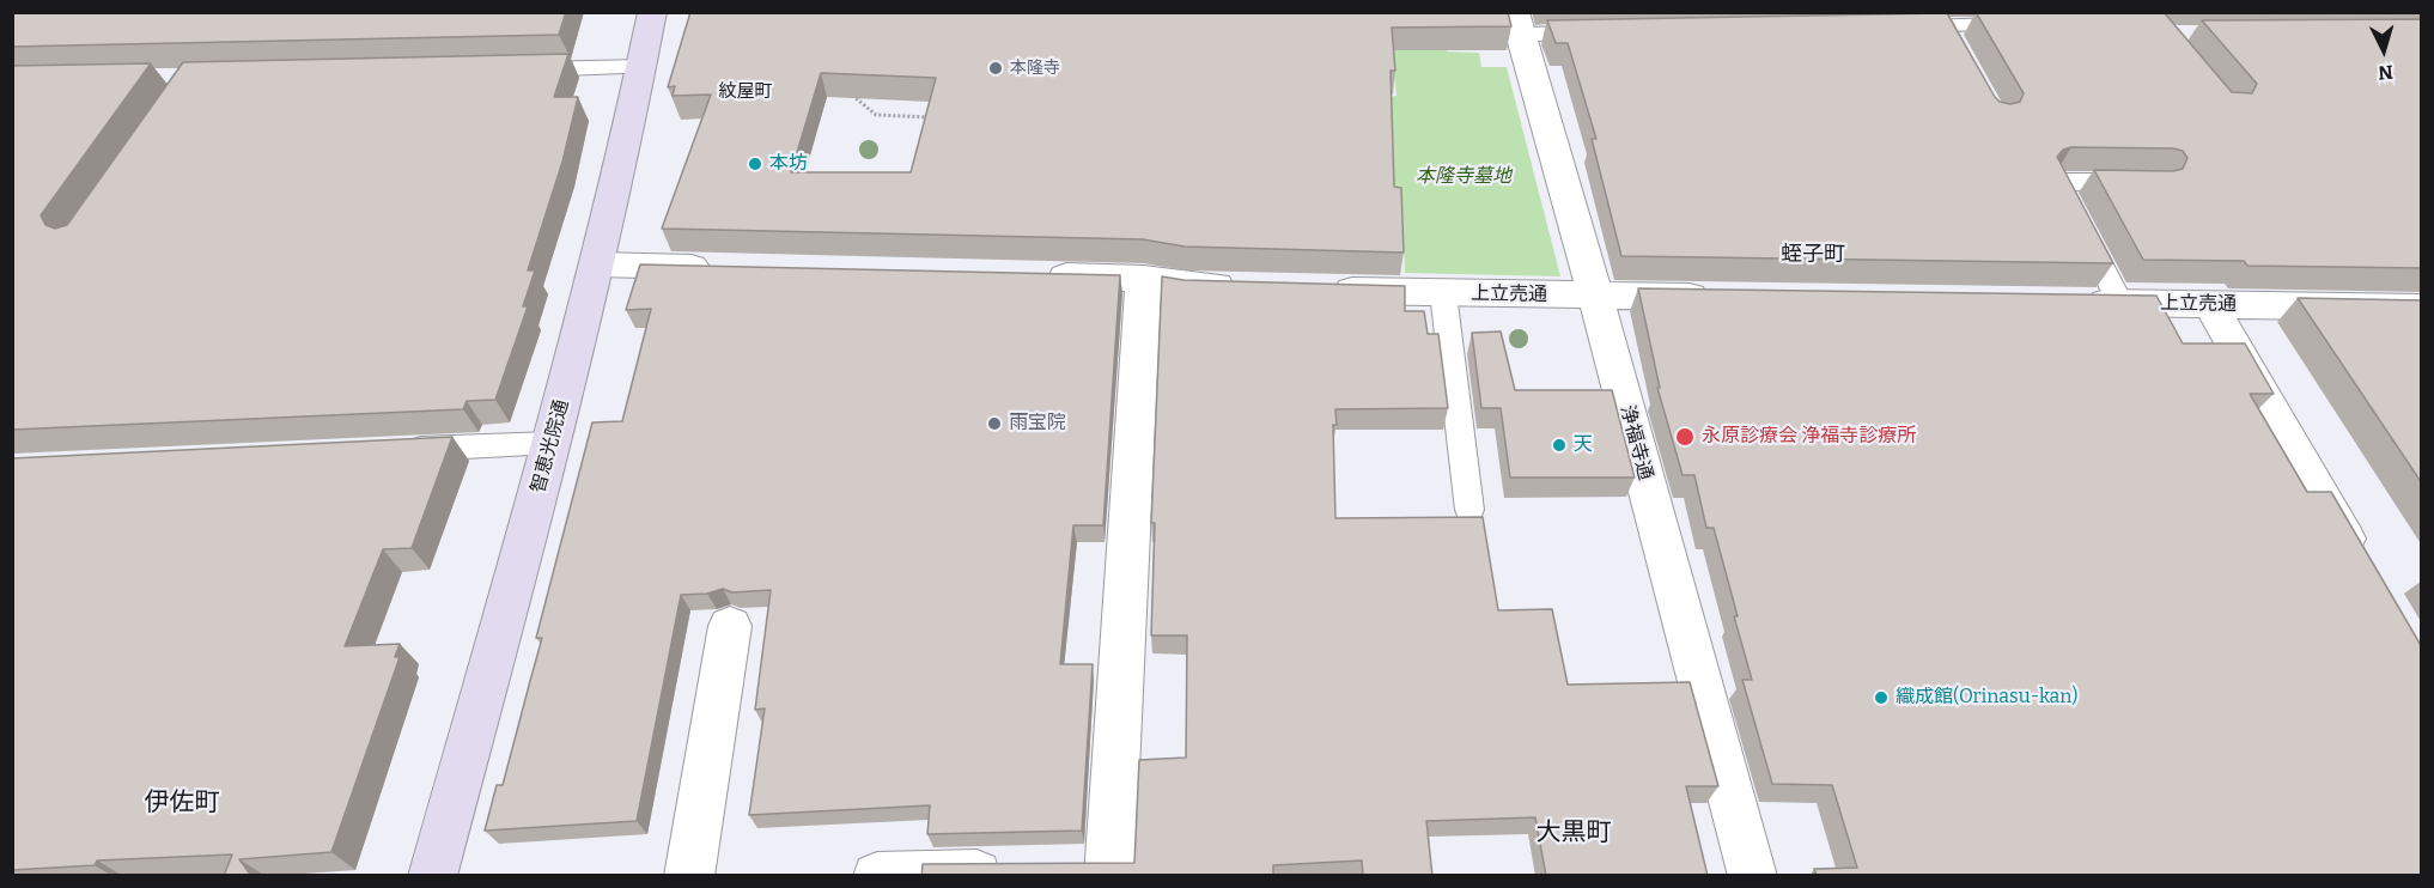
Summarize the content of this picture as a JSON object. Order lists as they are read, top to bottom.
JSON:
{
  "streets": {
    "street": ["上立売通", "浄福寺通", "智恵光院通"]
  },
  "crossings": [
    ["上立売通", "浄福寺通"]
  ],
  "districts": [
    "紋屋町",
    "蛭子町",
    "伊佐町",
    "大黒町"
  ],
  "parks": ["本隆寺墓地"],
  "places": [
    "本隆寺",
    "本坊",
    "雨宝院",
    "永原診療会 浄福寺診療所",
    "天",
    "織成館(Orinasu-kan)"
  ],
  "north": "bottom"
}
